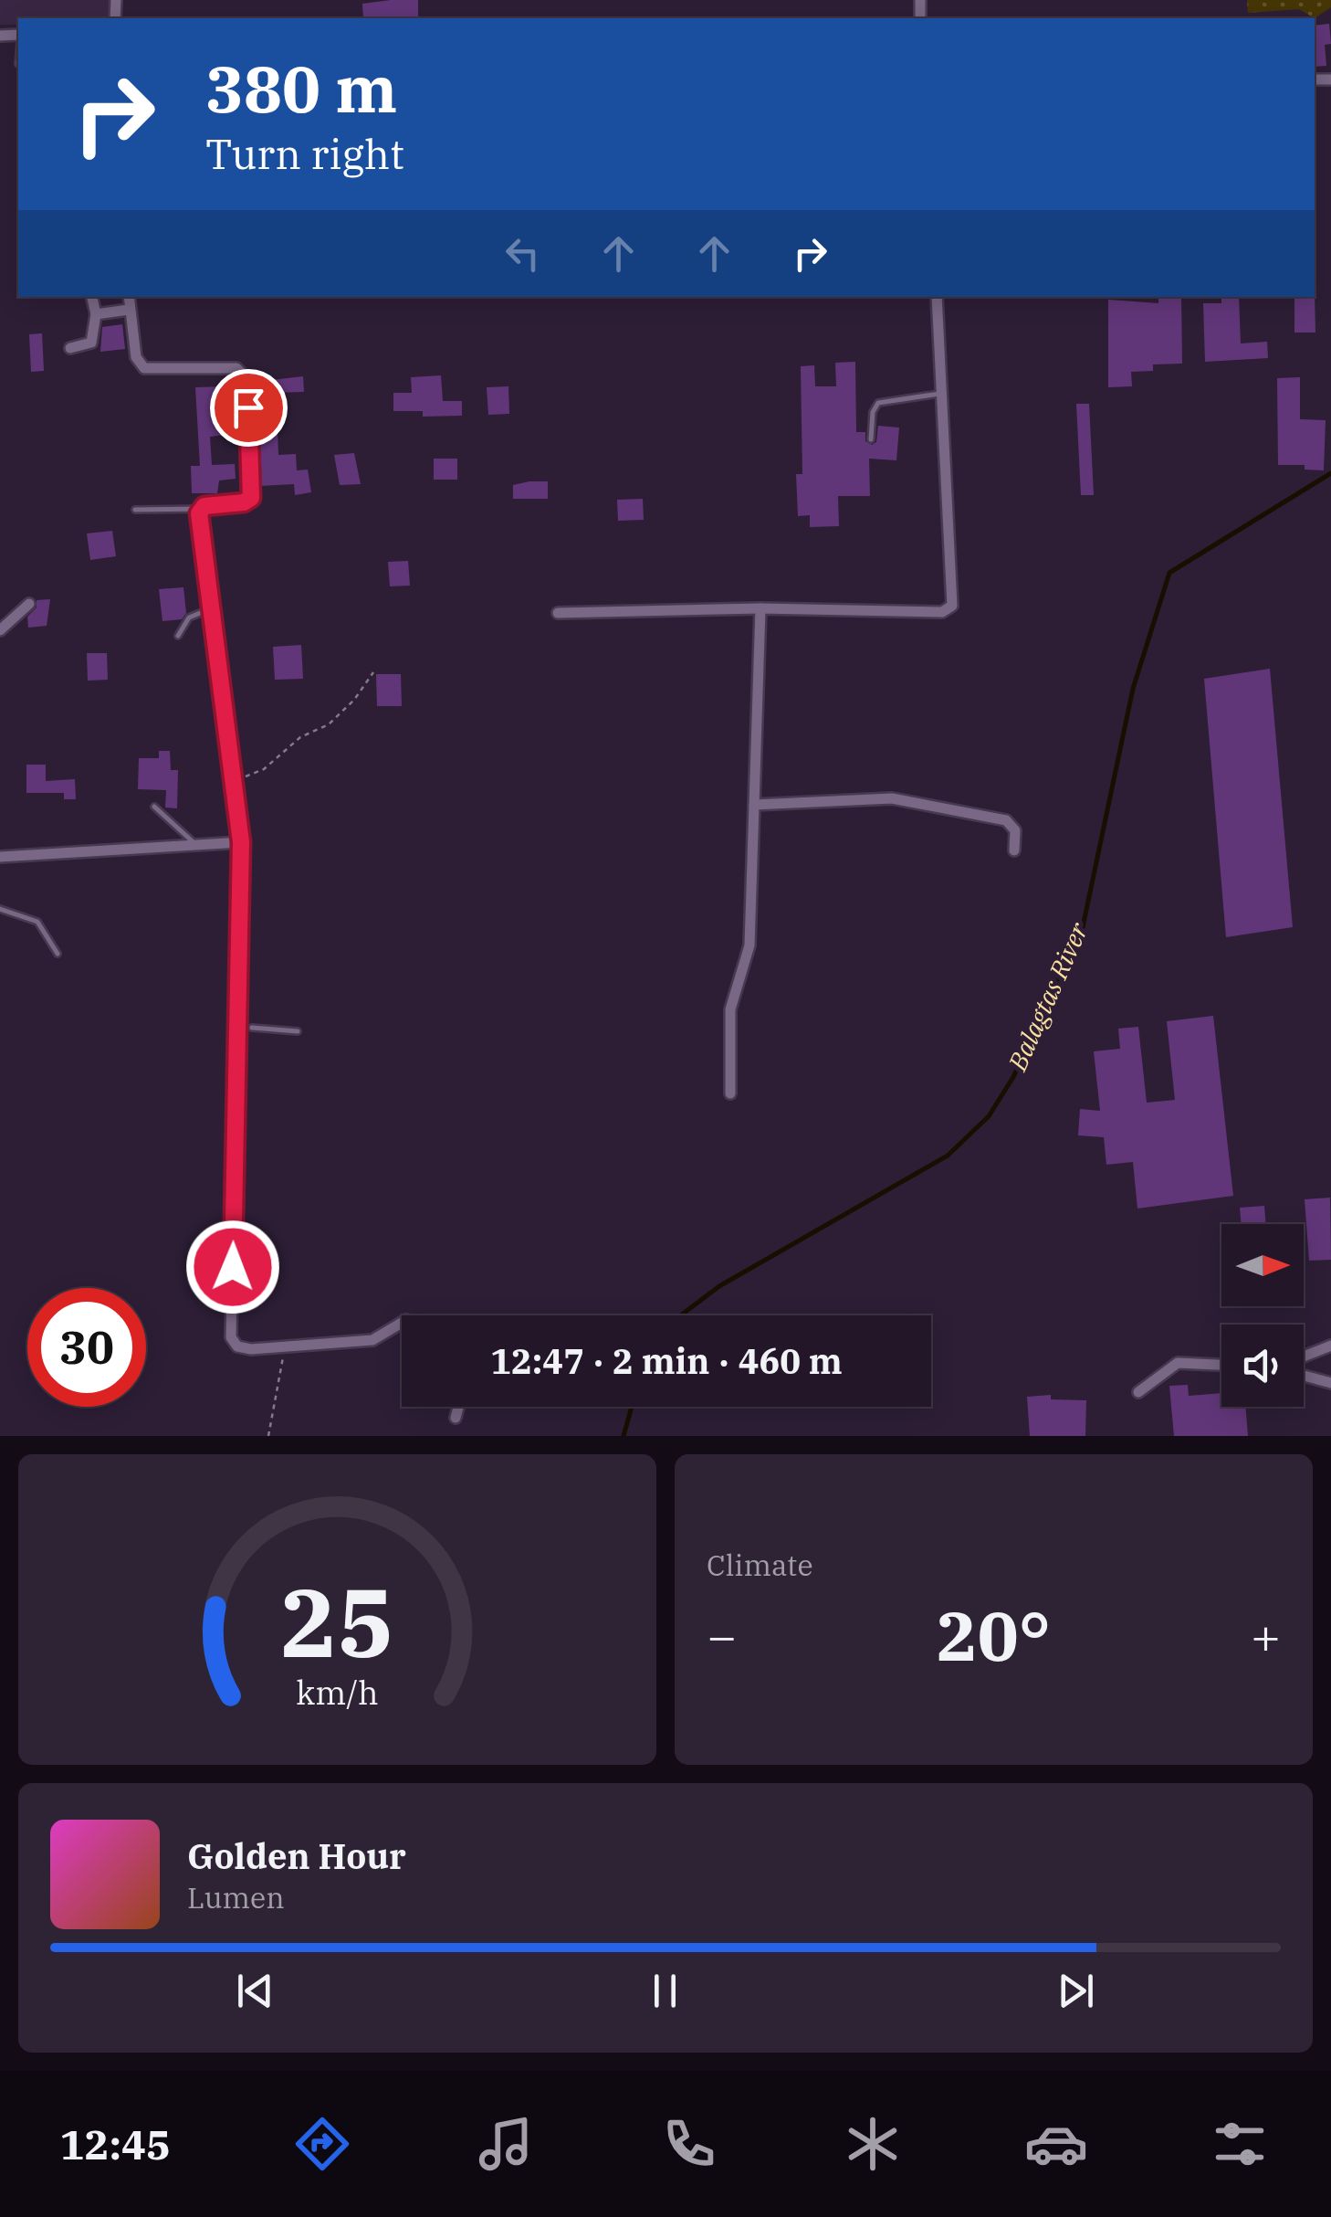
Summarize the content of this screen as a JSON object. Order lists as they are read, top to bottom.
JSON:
{
  "water": ["Balagtas River"],
  "north": "right",
  "page": {
    "turn": ["380 m", "Turn right"],
    "limit": "30",
    "trip": "12:47 · 2 min · 460 m",
    "tile": "Climate",
    "heat": ["−", "20°", "+"],
    "song": ["Golden Hour", "Lumen"],
    "tabs": "12:45",
    "gauge": ["25", "km/h"]
  }
}
